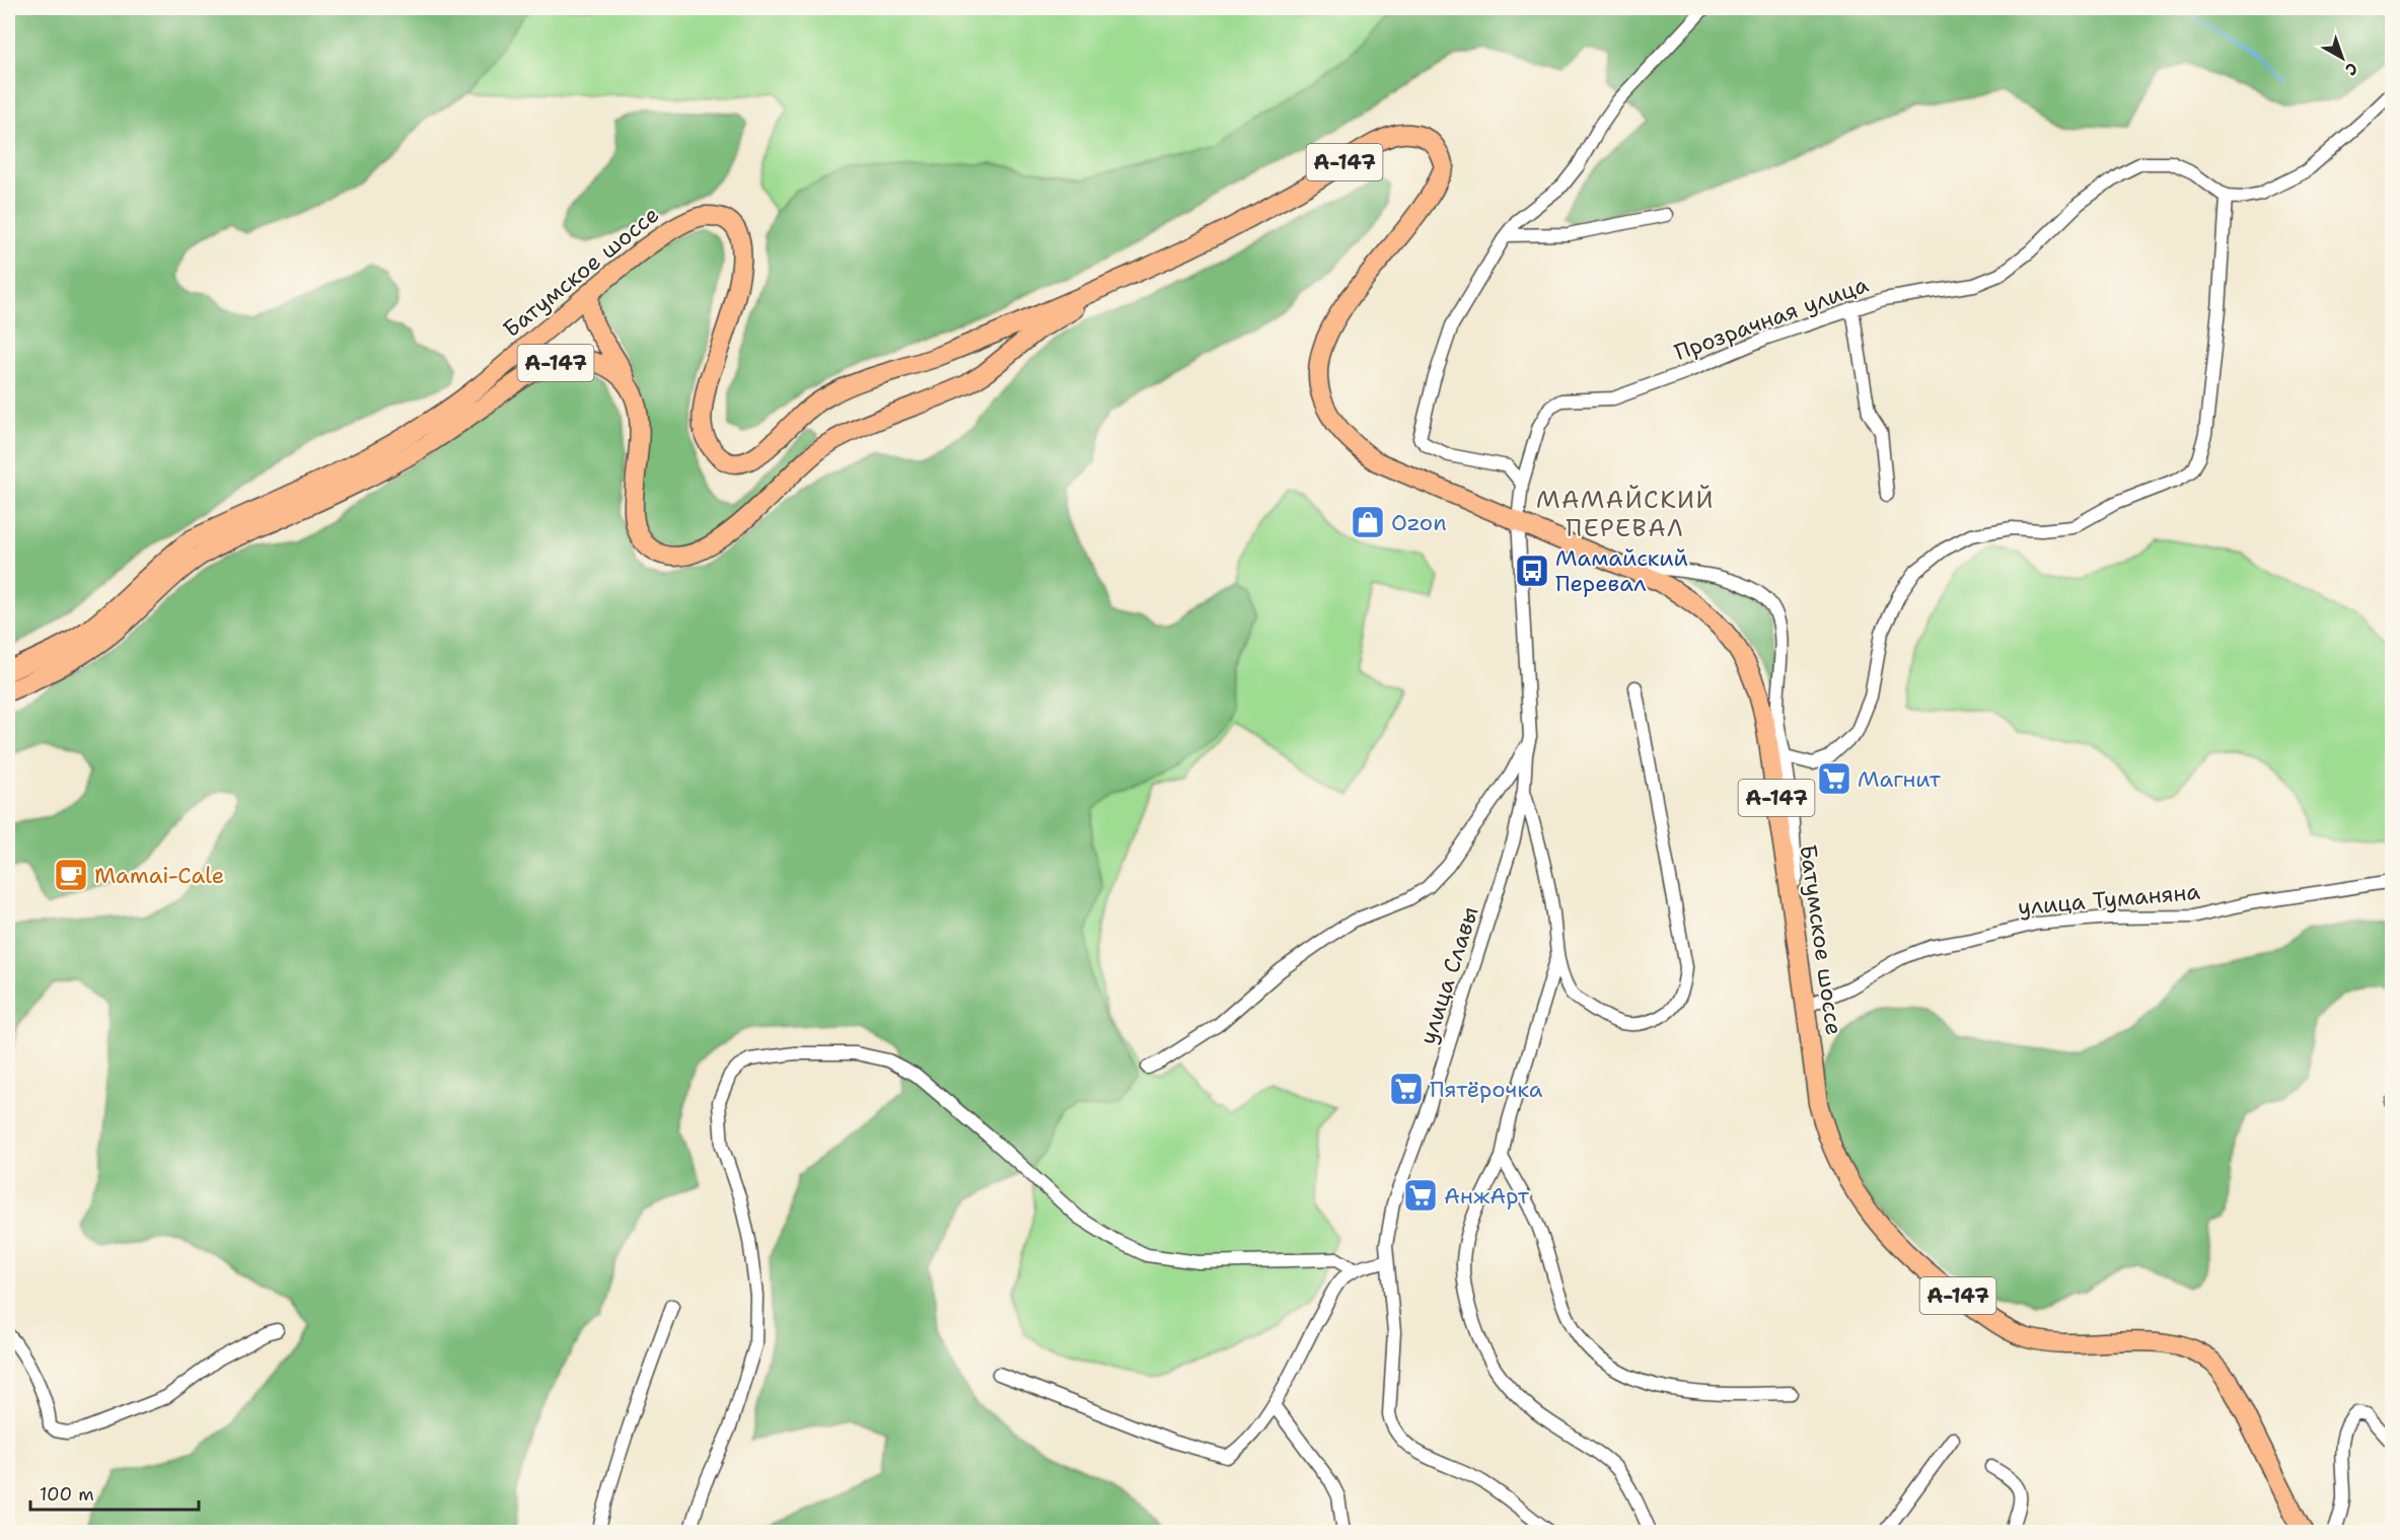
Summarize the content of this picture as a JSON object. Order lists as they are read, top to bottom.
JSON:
{
  "streets": {
    "highway": ["А-147", "Батумское шоссе"],
    "street": ["Прозрачная улица", "улица Туманяна", "улица Славы"]
  },
  "crossings": [
    ["Батумское шоссе", "Прозрачная улица"],
    ["Батумское шоссе", "улица Туманяна"],
    ["Батумское шоссе", "улица Славы"],
    ["Прозрачная улица", "улица Славы"]
  ],
  "districts": ["МАМАЙСКИЙ ПЕРЕВАЛ"],
  "places": {
    "shop": ["Ozon"],
    "bus stop": ["Мамайский Перевал"],
    "supermarket": ["Магнит", "Пятёрочка", "АнжАрт"],
    "cafe": ["Mamai-Cale"]
  },
  "scale_bar": "100 m",
  "north": "bottom right"
}
